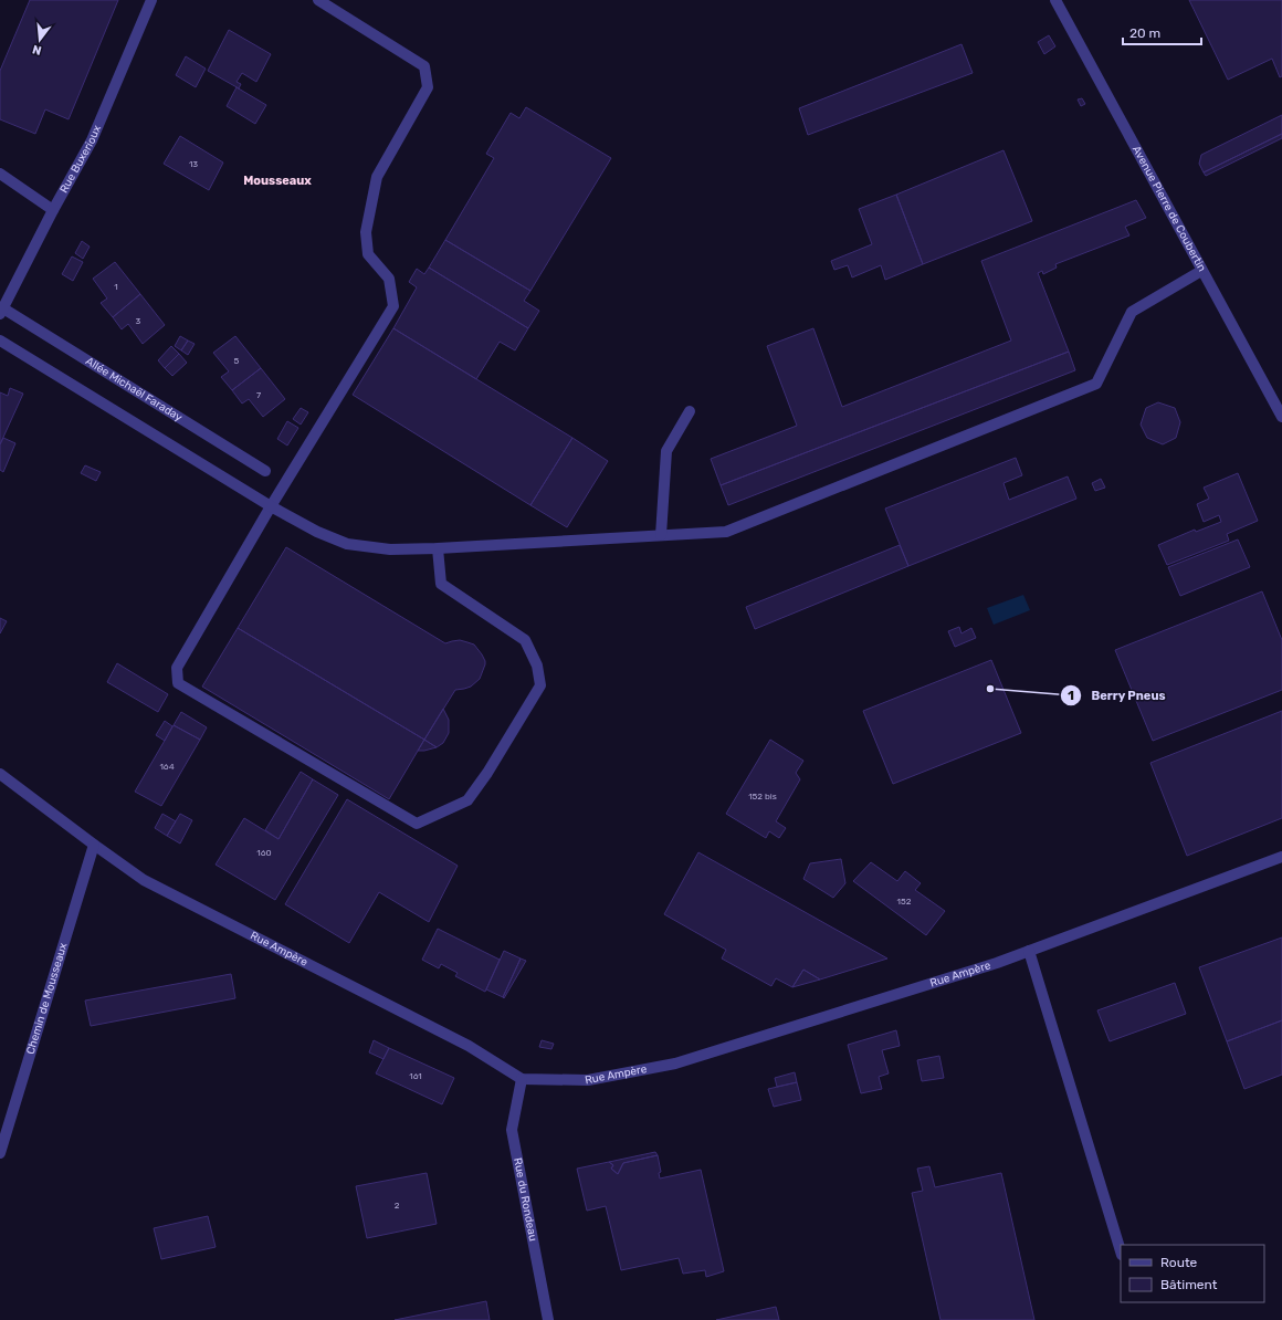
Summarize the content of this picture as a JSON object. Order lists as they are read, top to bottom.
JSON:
{
  "streets": {
    "street": [
      "Rue Buxerioux",
      "Avenue Pierre de Coubertin",
      "Allée Michaël Faraday",
      "Rue Ampère",
      "Chemin de Mousseaux",
      "Rue du Rondeau"
    ]
  },
  "crossings": [
    ["Rue Buxerioux", "Allée Michaël Faraday"],
    ["Rue Ampère", "Chemin de Mousseaux"],
    ["Rue Ampère", "Rue du Rondeau"]
  ],
  "districts": ["Mousseaux"],
  "places": ["Berry Pneus"],
  "house_numbers": [
    "13",
    "1",
    "3",
    "5",
    "7",
    "164",
    "152 bis",
    "160",
    "152",
    "161",
    "2"
  ],
  "legend": ["Route", "Bâtiment"],
  "scale_bar": "20 m",
  "north": "bottom"
}
